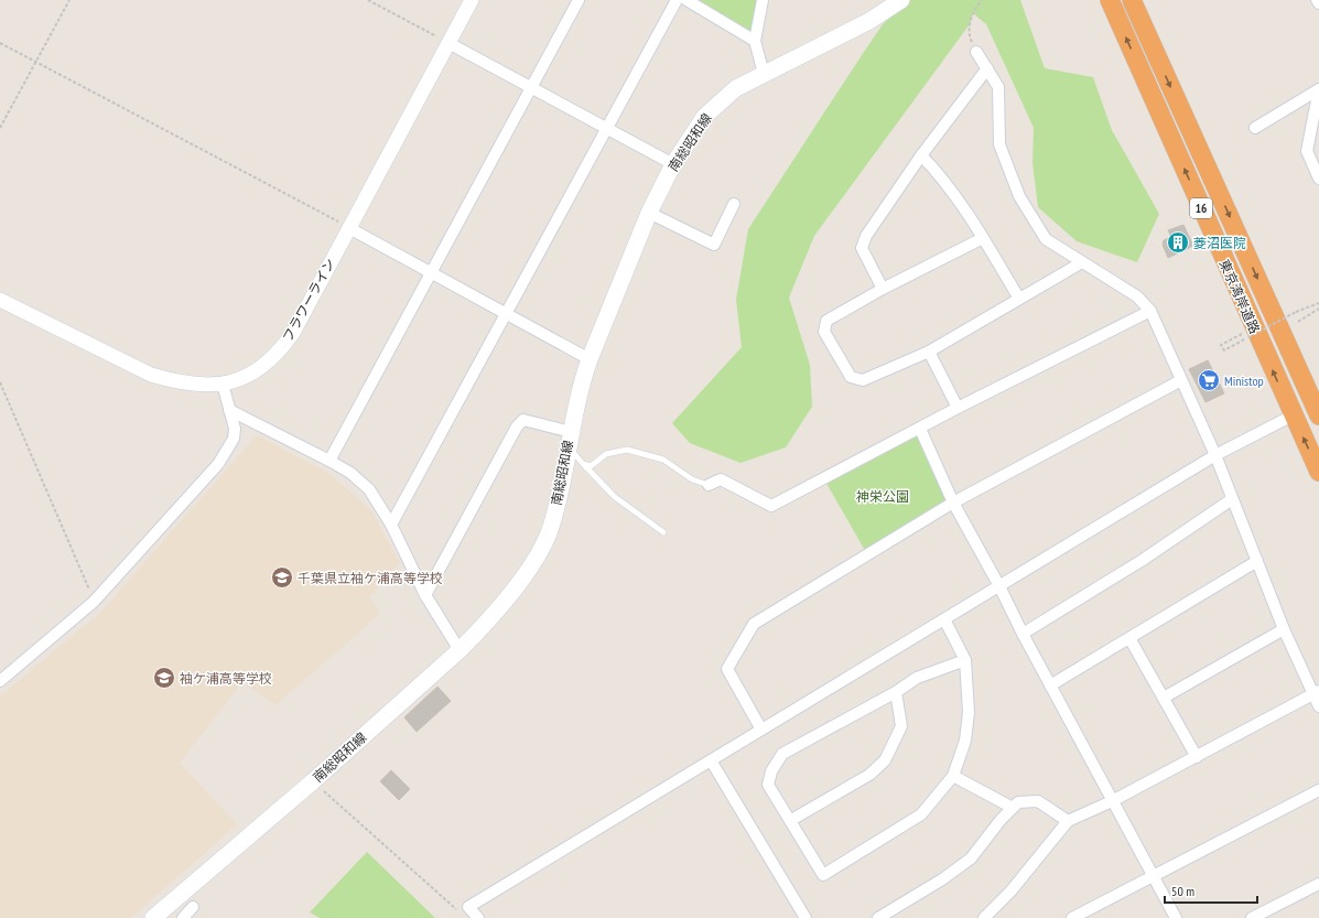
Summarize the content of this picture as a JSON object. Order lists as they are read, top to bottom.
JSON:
{
  "streets": {
    "highway": ["16", "東京湾岸道路"],
    "main road": ["南総昭和線"],
    "street": ["フラワーライン"]
  },
  "parks": ["神栄公園"],
  "places": {
    "building": ["菱沼医院"],
    "supermarket": ["Ministop"],
    "school or university": ["千葉県立袖ケ浦高等学校", "袖ケ浦高等学校"]
  },
  "scale_bar": "50 m"
}
